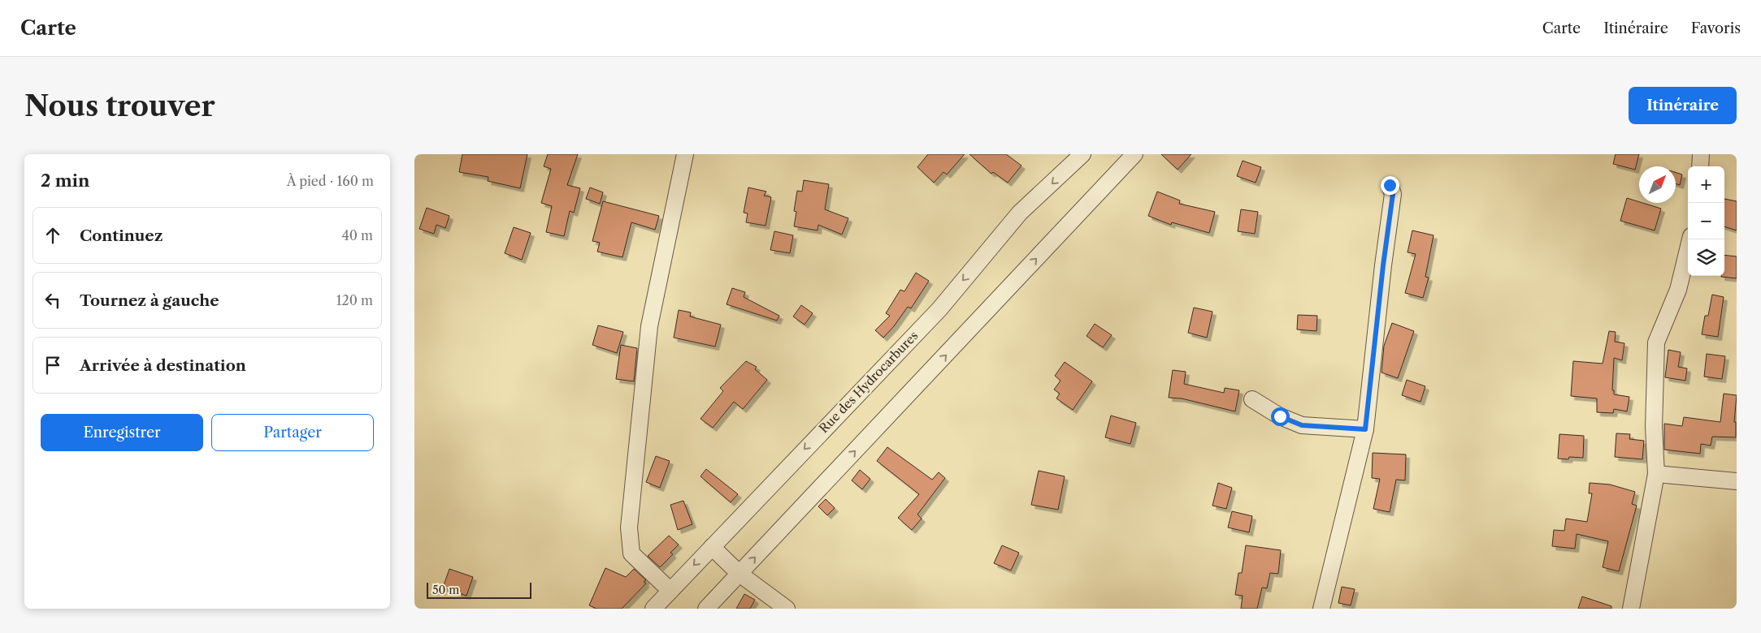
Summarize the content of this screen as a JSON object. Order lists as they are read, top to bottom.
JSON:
{
  "streets": {
    "street": ["Rue des Hydrocarbures"]
  },
  "scale_bar": "50 m",
  "north": "top right",
  "page": {
    "header": "Carte",
    "nav": ["Carte", "Itinéraire", "Favoris"],
    "buttons": [
      "Itinéraire",
      ["Enregistrer", "Partager"]
    ],
    "title": "Nous trouver",
    "heading": ["2 min", "À pied · 160 m"],
    "map_buttons": ["+", "−"],
    "list": [
      ["Continuez", "40 m"],
      ["Tournez à gauche", "120 m"],
      "Arrivée à destination"
    ],
    "scale": "50 m"
  }
}
